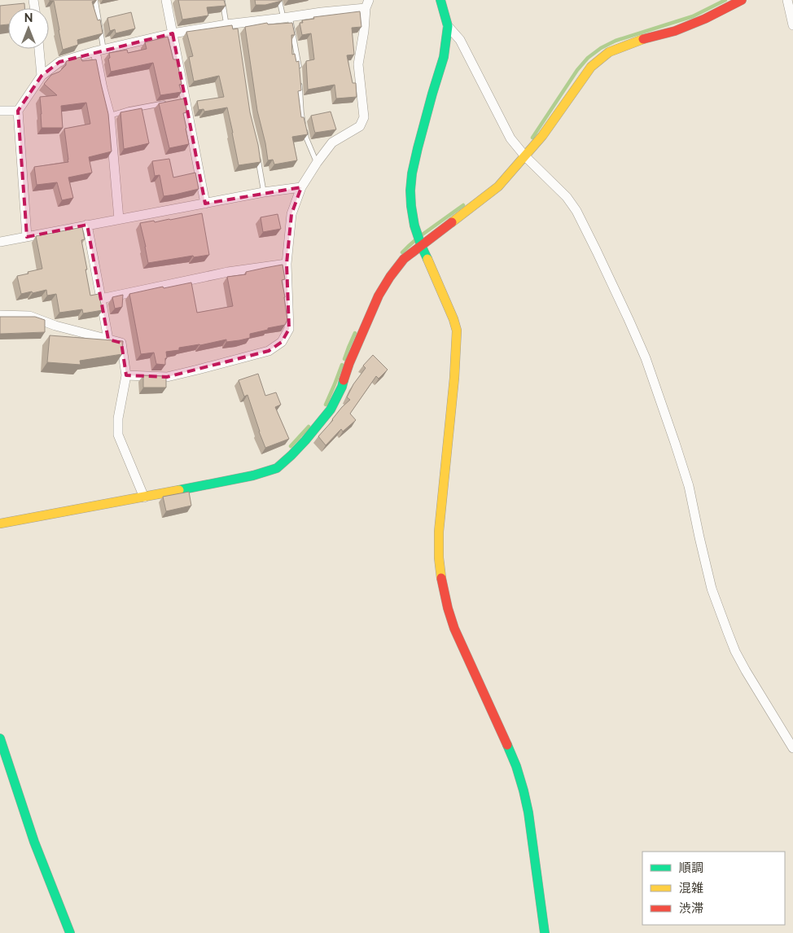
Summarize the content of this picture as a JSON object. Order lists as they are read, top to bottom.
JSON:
{
  "legend": ["順調", "混雑", "渋滞"],
  "north": "top"
}
